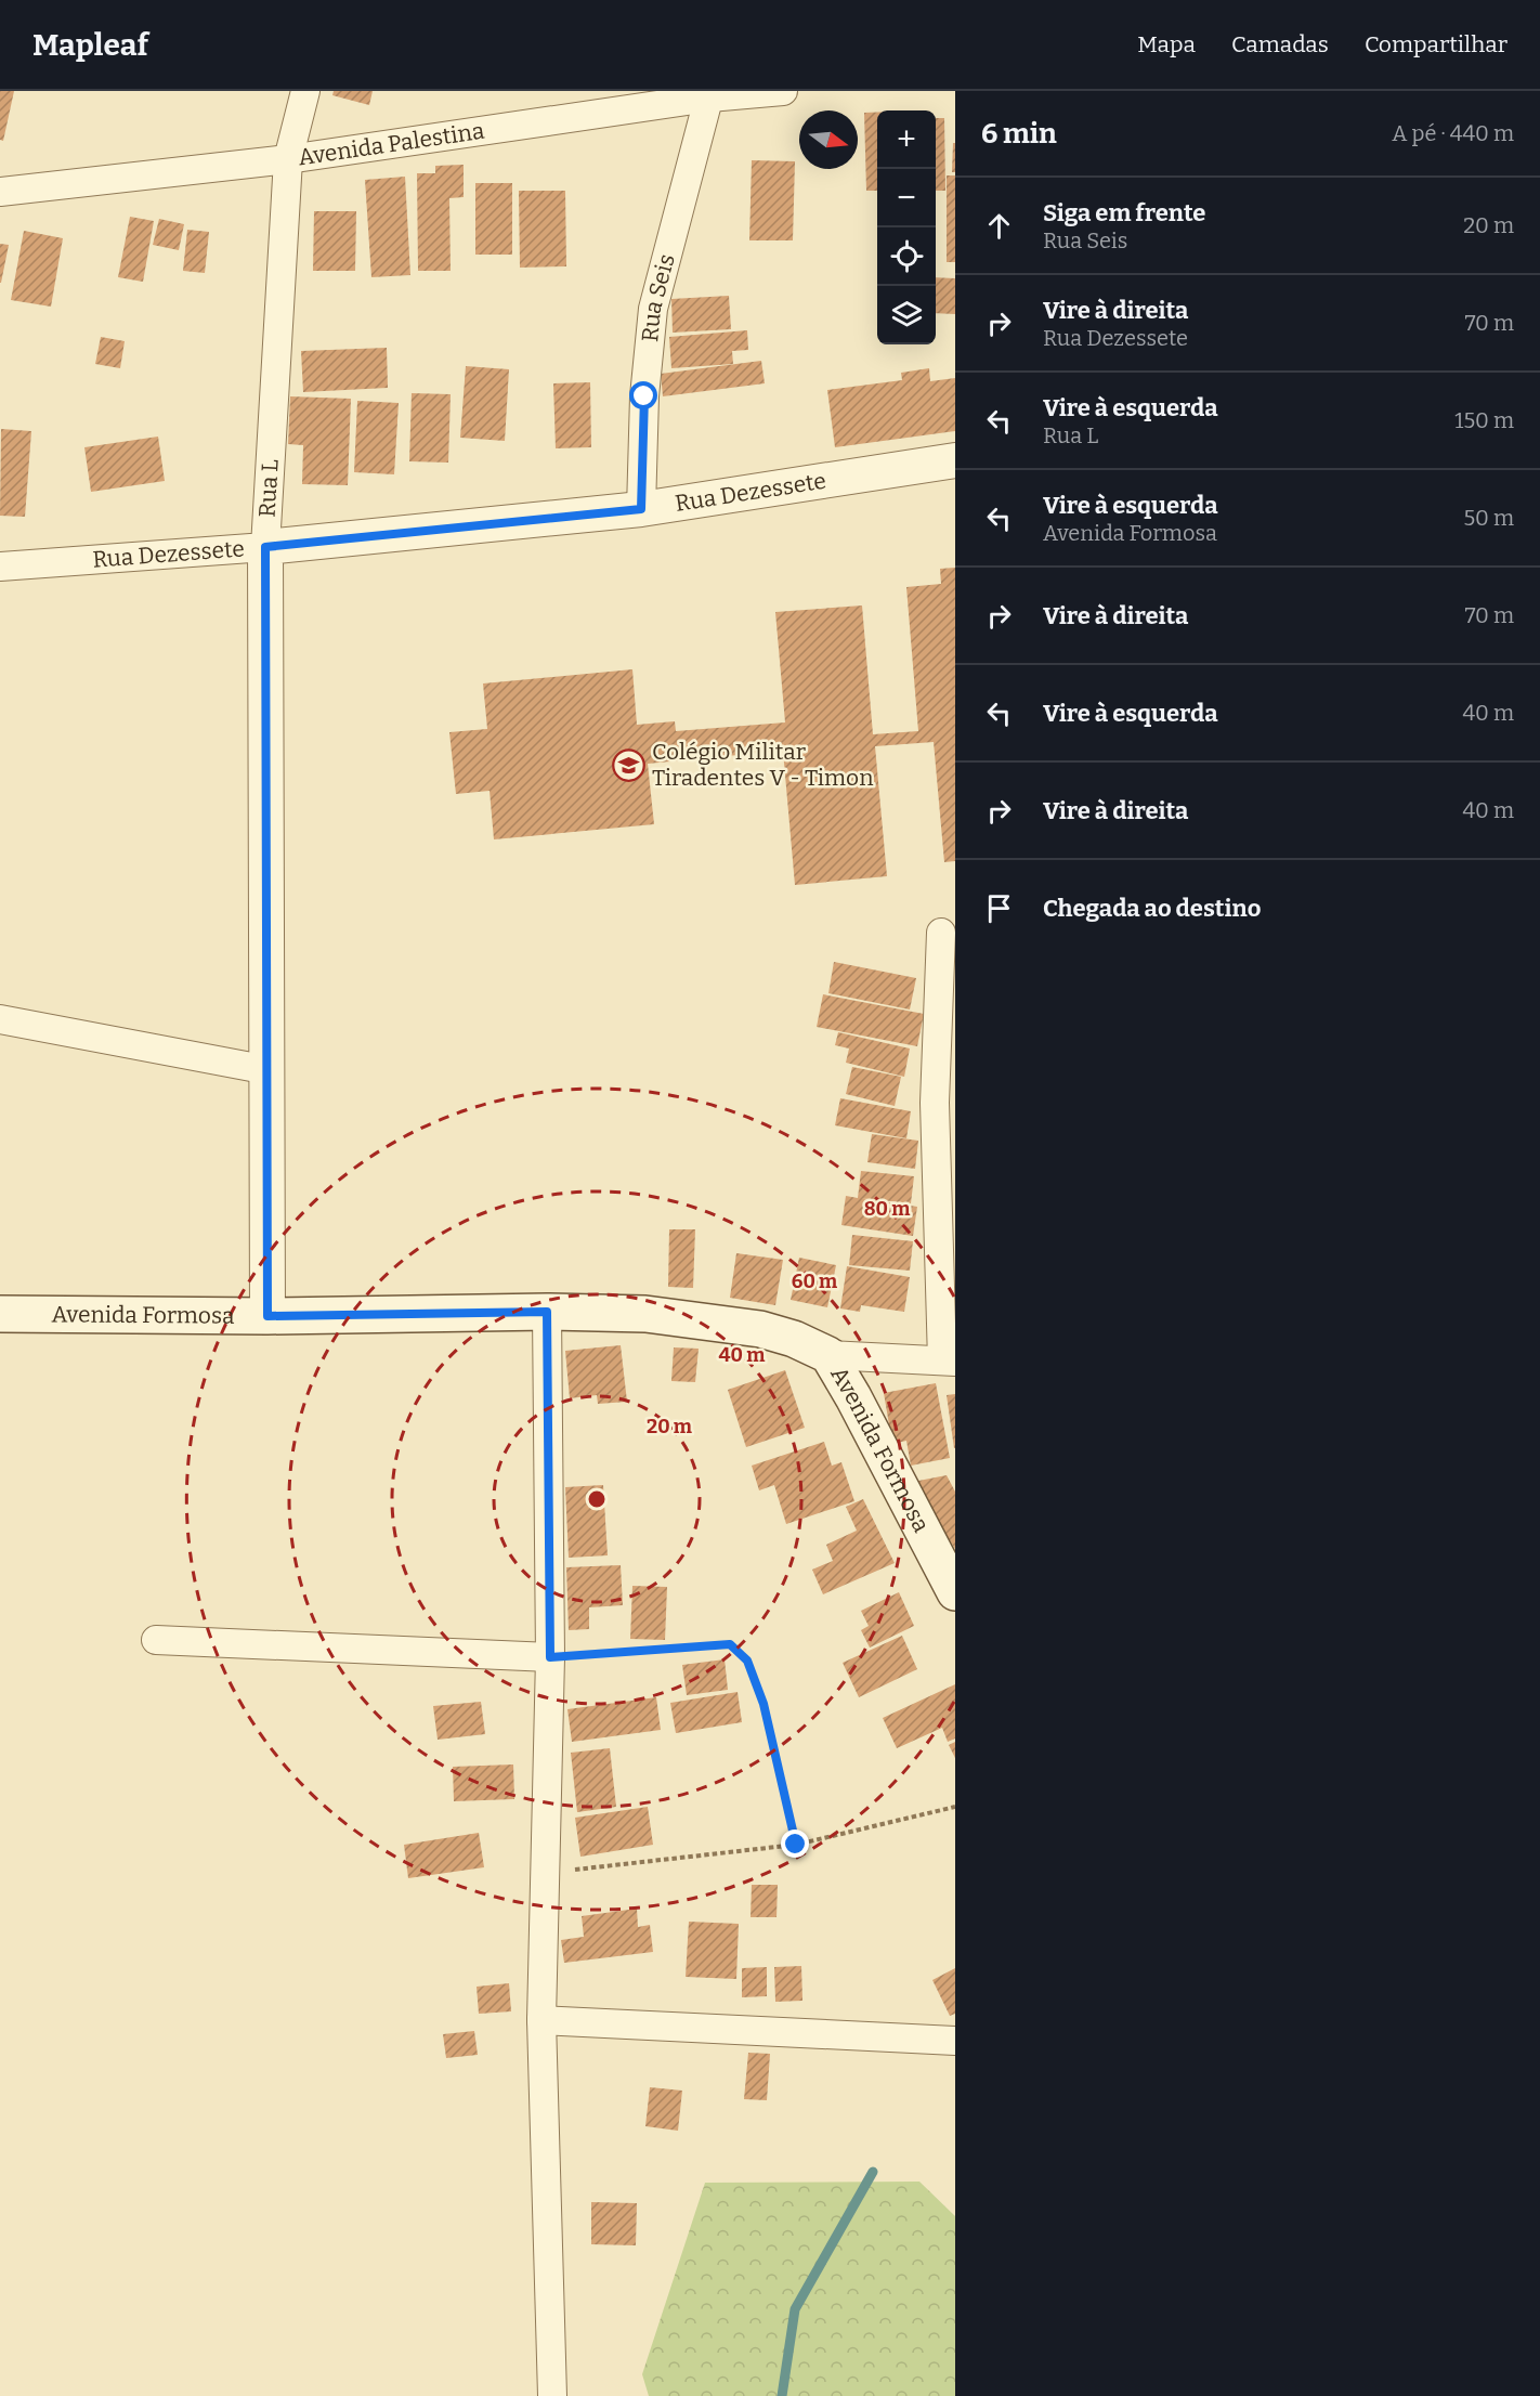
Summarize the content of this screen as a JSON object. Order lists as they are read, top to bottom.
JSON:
{
  "streets": {
    "main road": ["Avenida Formosa"],
    "street": [
      "Avenida Palestina",
      "Rua Seis",
      "Rua L",
      "Rua Dezessete"
    ]
  },
  "crossings": [
    ["Avenida Palestina", "Rua Seis"],
    ["Avenida Palestina", "Rua L"],
    ["Rua Seis", "Rua Dezessete"],
    ["Rua L", "Rua Dezessete"],
    ["Rua L", "Avenida Formosa"]
  ],
  "places": {
    "school or university": ["Colégio Militar Tiradentes V - Timon"]
  },
  "north": "right",
  "page": {
    "header": "Mapleaf",
    "nav": ["Mapa", "Camadas", "Compartilhar"],
    "heading": ["6 min", "A pé · 440 m"],
    "map_buttons": ["+", "−"],
    "list": [
      ["Siga em frente", "Rua Seis", "20 m"],
      ["Vire à direita", "Rua Dezessete", "70 m"],
      ["Vire à esquerda", "Rua L", "150 m"],
      ["Vire à esquerda", "Avenida Formosa", "50 m"],
      ["Vire à direita", "70 m"],
      ["Vire à esquerda", "40 m"],
      ["Vire à direita", "40 m"],
      "Chegada ao destino"
    ]
  },
  "rings": [
    "80 m",
    "60 m",
    "40 m",
    "20 m"
  ]
}
